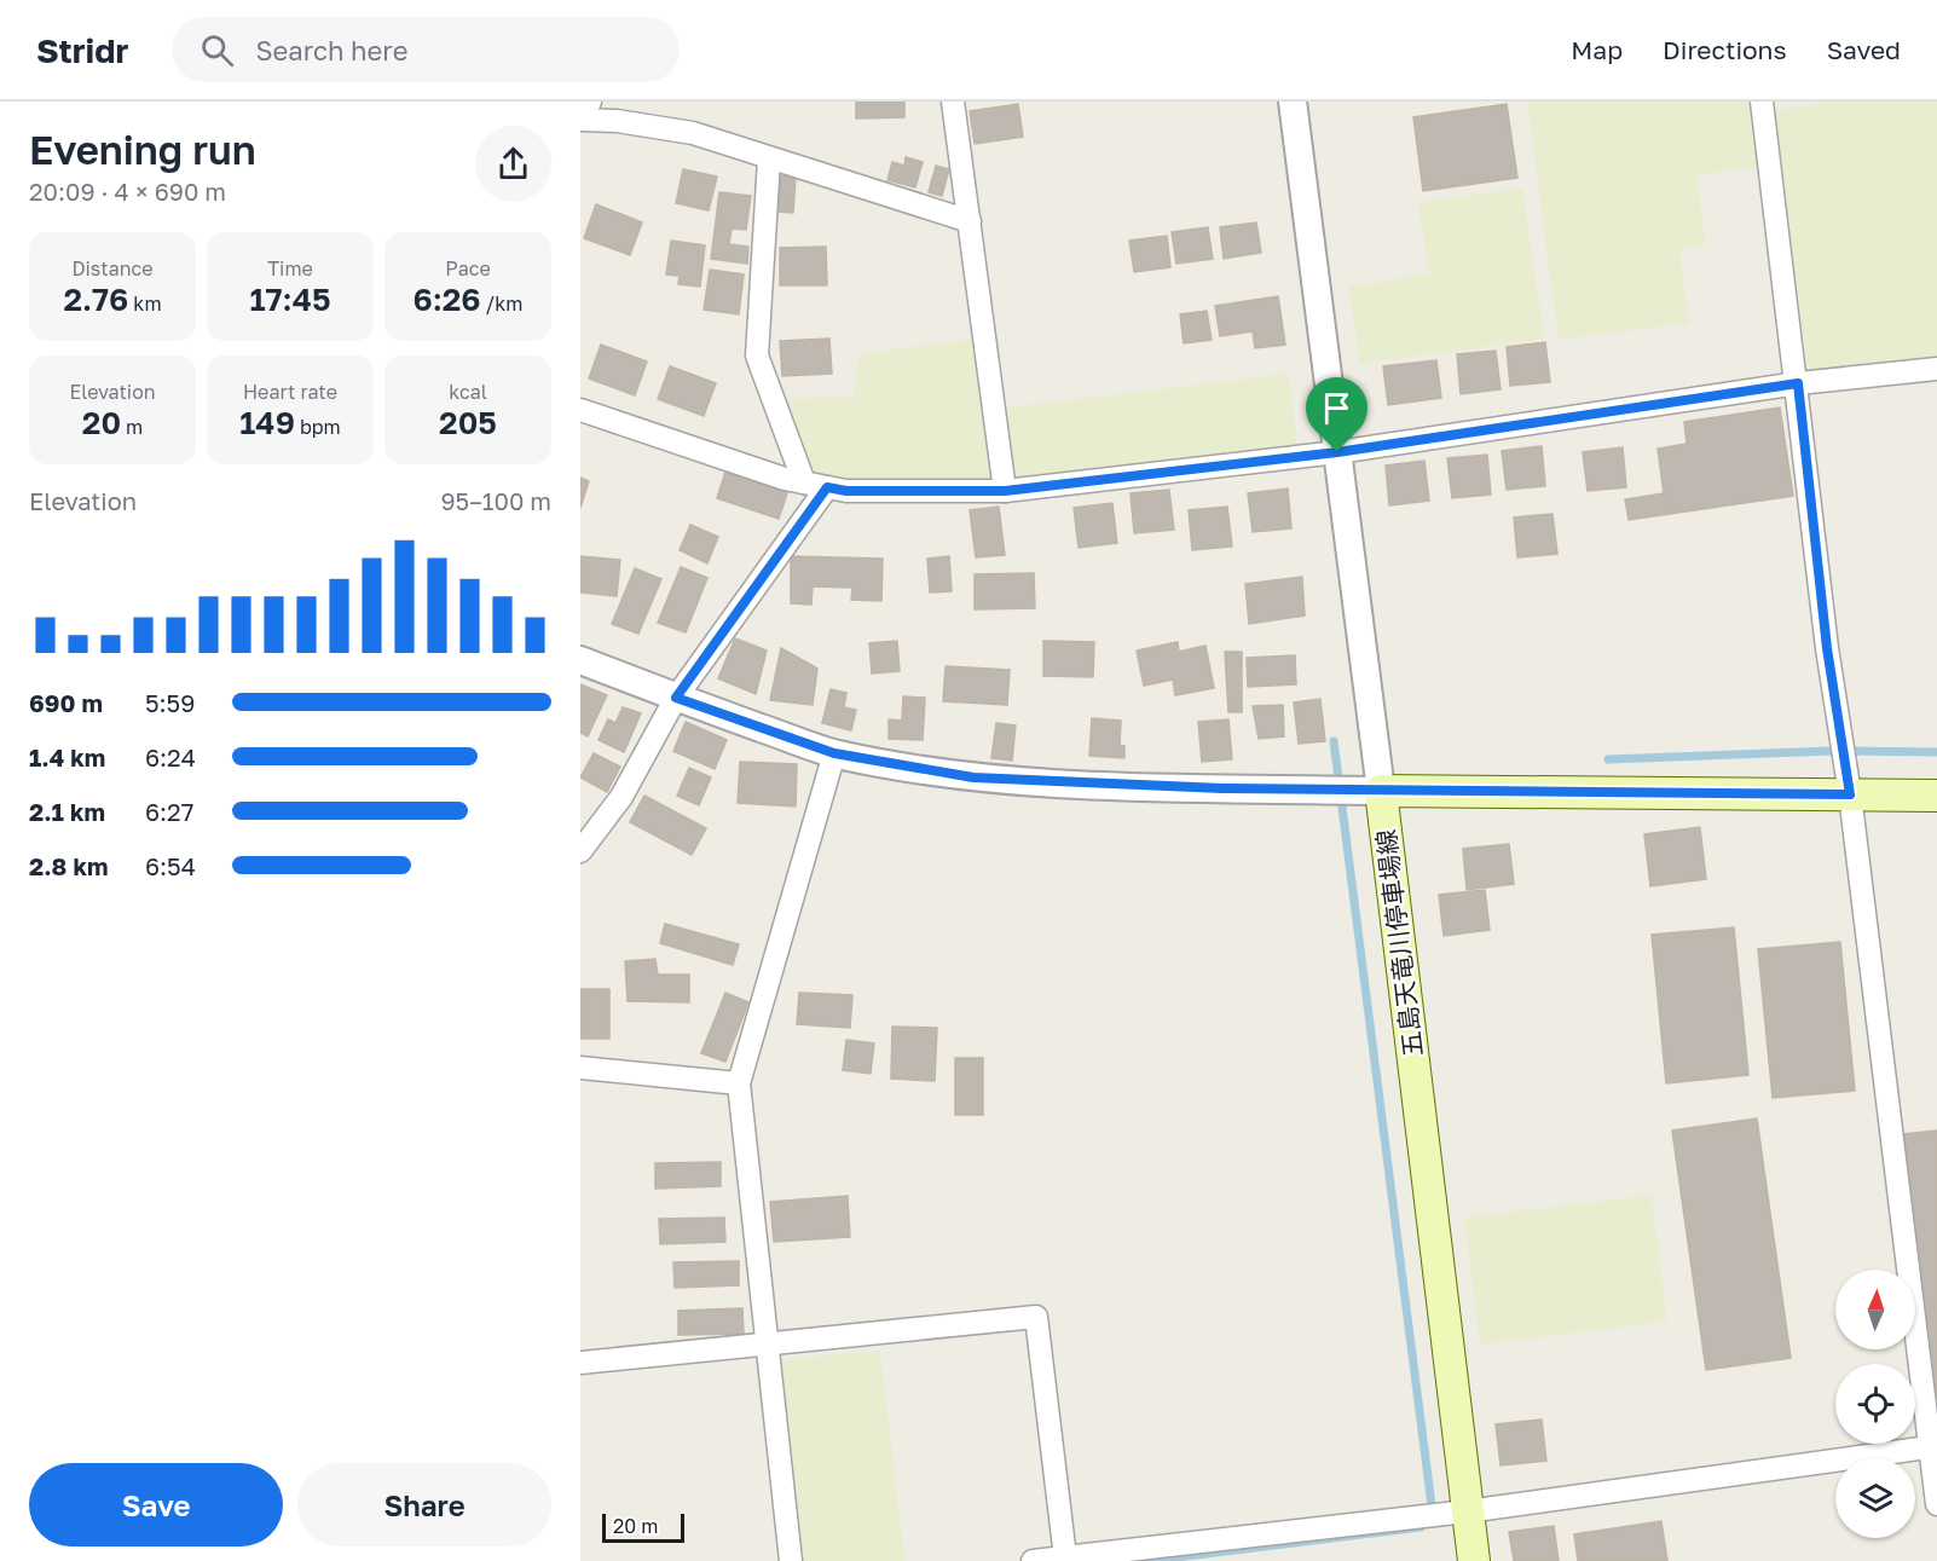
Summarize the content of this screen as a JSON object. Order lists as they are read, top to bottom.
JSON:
{
  "streets": {
    "main road": ["五島天竜川停車場線"]
  },
  "scale_bar": "20 m",
  "north": "top",
  "page": {
    "header": "Stridr",
    "search": "Search here",
    "nav": ["Map", "Directions", "Saved"],
    "heading": ["Evening run", "20:09 · 4 × 690 m"],
    "stats": [
      ["Distance", "2.76 km"],
      ["Time", "17:45"],
      ["Pace", "6:26 /km"],
      ["Elevation", "20 m"],
      ["Heart rate", "149 bpm"],
      ["kcal", "205"]
    ],
    "chart": ["Elevation", "95–100 m"],
    "list": [
      {
        "name": "690 m",
        "note": "5:59"
      },
      {
        "name": "1.4 km",
        "note": "6:24"
      },
      {
        "name": "2.1 km",
        "note": "6:27"
      },
      {
        "name": "2.8 km",
        "note": "6:54"
      }
    ],
    "buttons": ["Save", "Share"],
    "scale": "20 m"
  }
}
